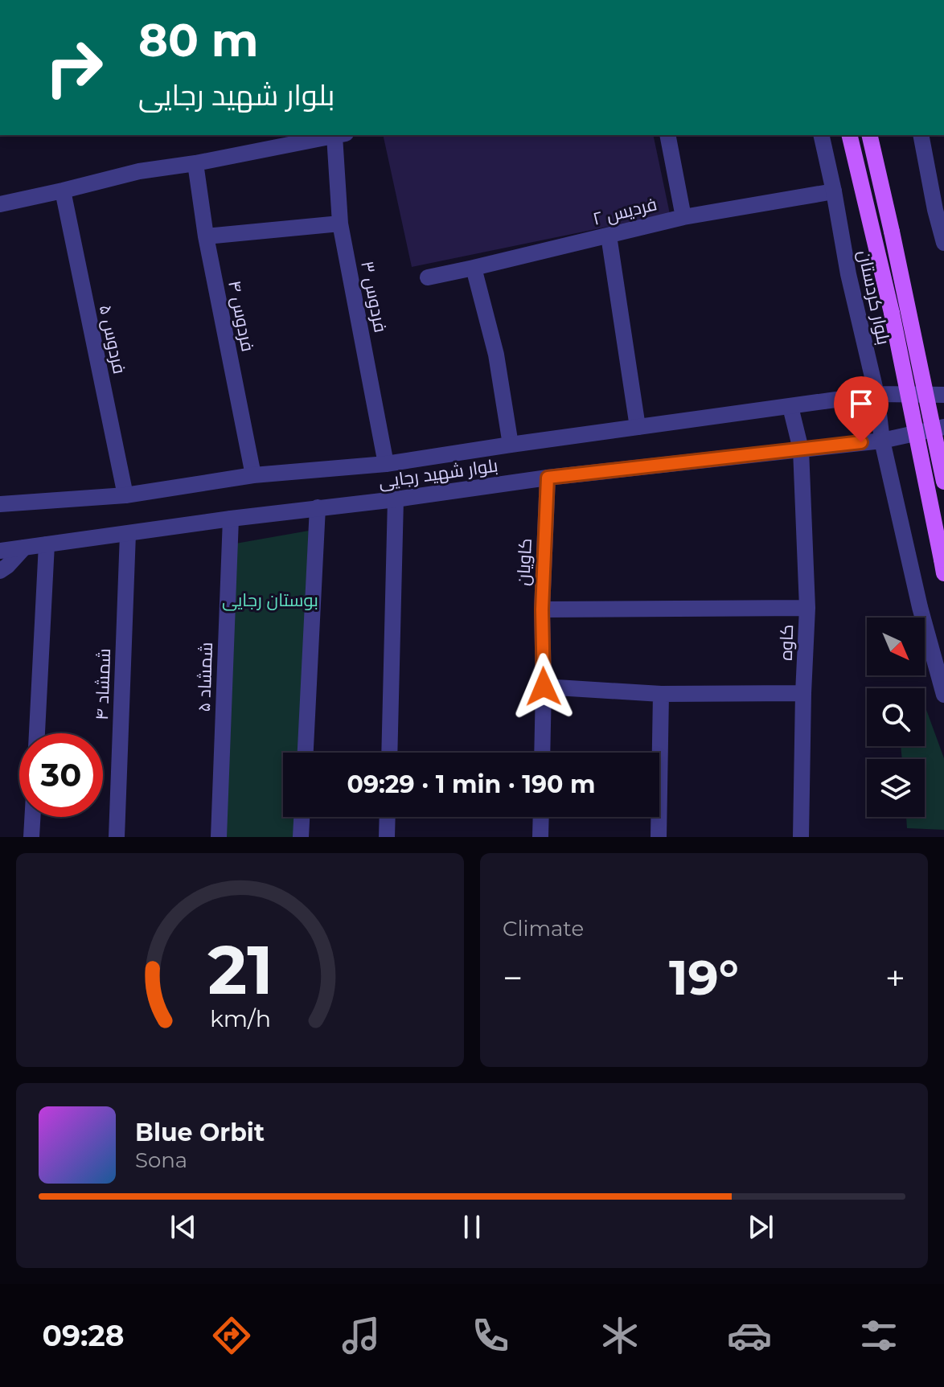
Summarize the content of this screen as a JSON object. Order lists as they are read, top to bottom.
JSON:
{
  "streets": {
    "street": [
      "فردیس ۲",
      "فردوس ۳",
      "بلوار کردستان",
      "فردوس ۴",
      "فردوس ۵",
      "بلوار شهید رجایی",
      "کاویان",
      "کاوه",
      "شمشاد ۵",
      "شمشاد ۴"
    ]
  },
  "crossings": [
    ["فردیس ۲", "بلوار کردستان"],
    ["فردوس ۳", "بلوار شهید رجایی"],
    ["بلوار کردستان", "بلوار شهید رجایی"],
    ["فردوس ۴", "بلوار شهید رجایی"],
    ["فردوس ۵", "بلوار شهید رجایی"],
    ["بلوار شهید رجایی", "کاویان"],
    ["بلوار شهید رجایی", "کاوه"],
    ["بلوار شهید رجایی", "شمشاد ۵"],
    ["بلوار شهید رجایی", "شمشاد ۴"]
  ],
  "parks": ["بوستان رجایی"],
  "north": "bottom right",
  "page": {
    "turn": ["80 m", "بلوار شهید رجایی"],
    "limit": "30",
    "trip": "09:29 · 1 min · 190 m",
    "tile": "Climate",
    "heat": ["−", "19°", "+"],
    "song": ["Blue Orbit", "Sona"],
    "tabs": "09:28",
    "gauge": ["21", "km/h"]
  }
}
